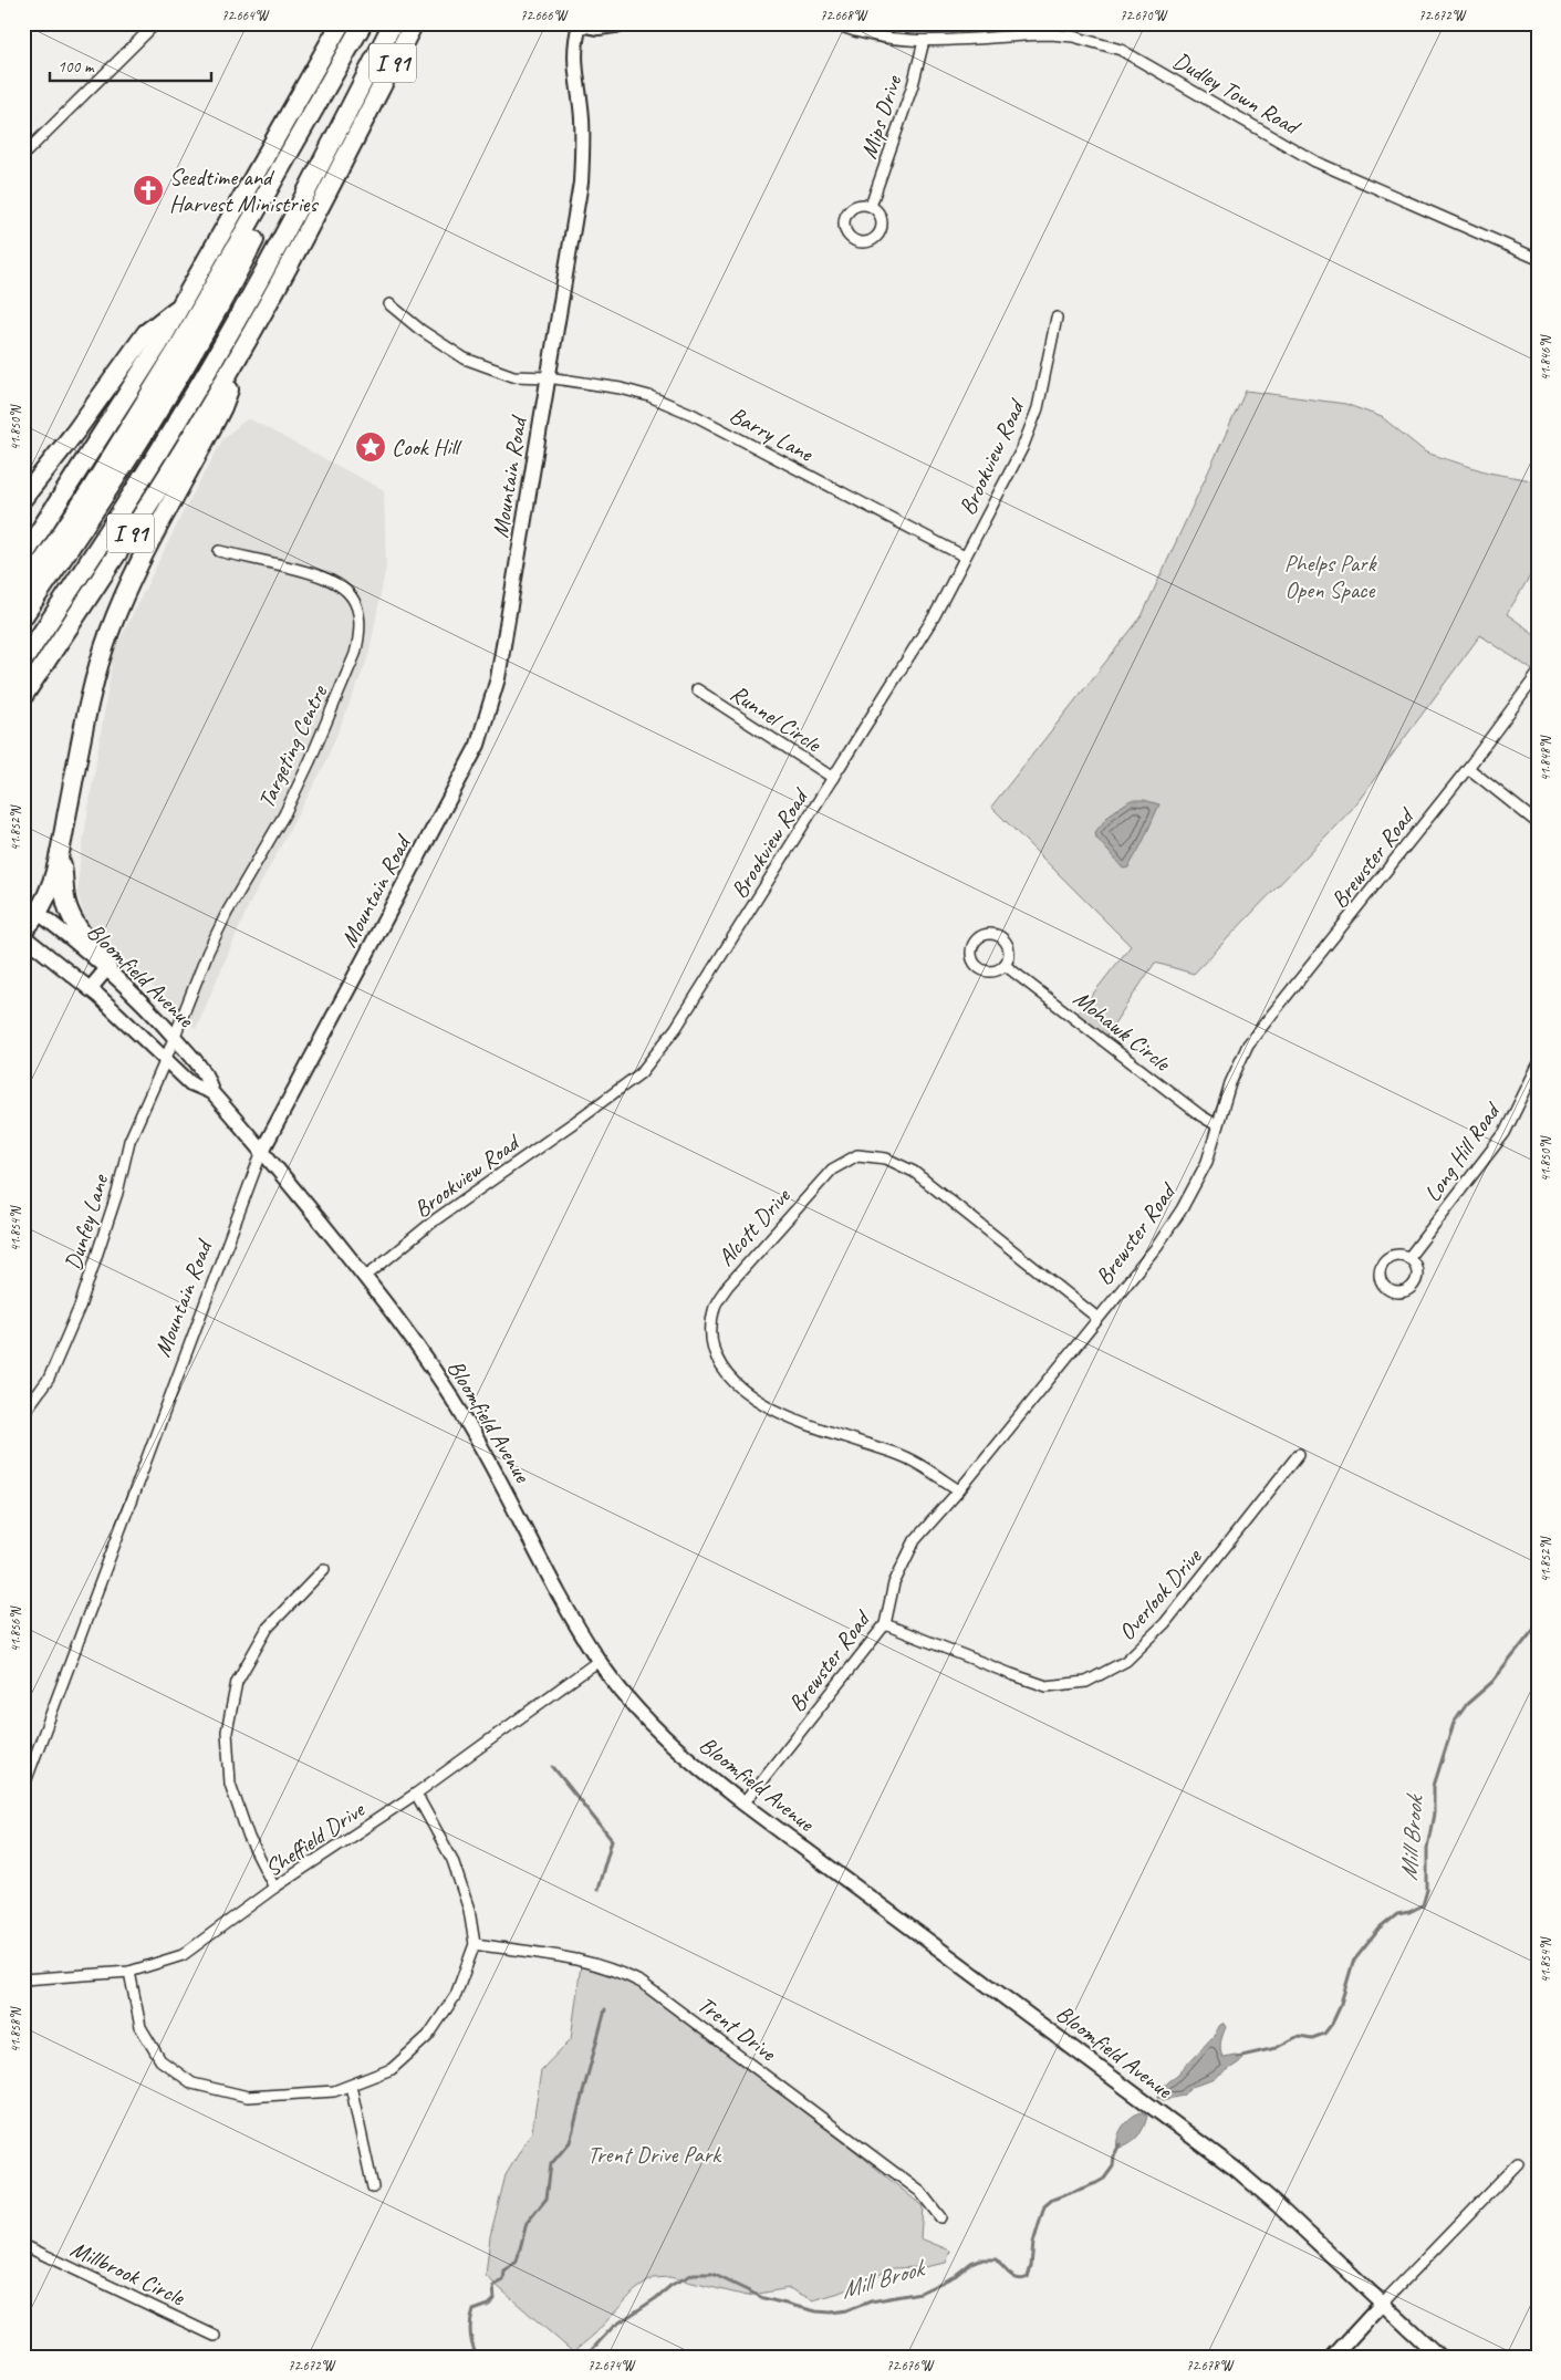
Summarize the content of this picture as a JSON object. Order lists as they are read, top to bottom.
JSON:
{
  "streets": {
    "highway": ["I 91"],
    "main road": ["Mountain Road", "Bloomfield Avenue"],
    "street": [
      "Dudley Town Road",
      "Mips Drive",
      "Barry Lane",
      "Brookview Road",
      "Runnel Circle",
      "Targeting Centre",
      "Brewster Road",
      "Mohawk Circle",
      "Long Hill Road",
      "Dunfey Lane",
      "Alcott Drive",
      "Overlook Drive",
      "Sheffield Drive",
      "Trent Drive",
      "Millbrook Circle"
    ]
  },
  "crossings": [
    ["Dudley Town Road", "Mips Drive"],
    ["Barry Lane", "Brookview Road"],
    ["Barry Lane", "Mountain Road"],
    ["Brookview Road", "Runnel Circle"],
    ["Brookview Road", "Bloomfield Avenue"],
    ["Mountain Road", "Bloomfield Avenue"],
    ["Targeting Centre", "Bloomfield Avenue"],
    ["Targeting Centre", "Dunfey Lane"],
    ["Brewster Road", "Bloomfield Avenue"],
    ["Brewster Road", "Mohawk Circle"],
    ["Brewster Road", "Alcott Drive"],
    ["Brewster Road", "Overlook Drive"],
    ["Bloomfield Avenue", "Dunfey Lane"],
    ["Bloomfield Avenue", "Sheffield Drive"]
  ],
  "water": ["Mill Brook"],
  "parks": ["Phelps Park Open Space", "Trent Drive Park"],
  "places": {
    "church": ["Seedtime and Harvest Ministries"],
    "place": ["Cook Hill"]
  },
  "scale_bar": "100 m",
  "coordinates": [
    "72.664°W",
    "72.666°W",
    "72.668°W",
    "72.670°W",
    "72.672°W",
    "41.846°N",
    "41.850°N",
    "41.848°N",
    "41.852°N",
    "41.854°N",
    "41.856°N",
    "41.858°N",
    "72.674°W",
    "72.676°W",
    "72.678°W"
  ]
}
